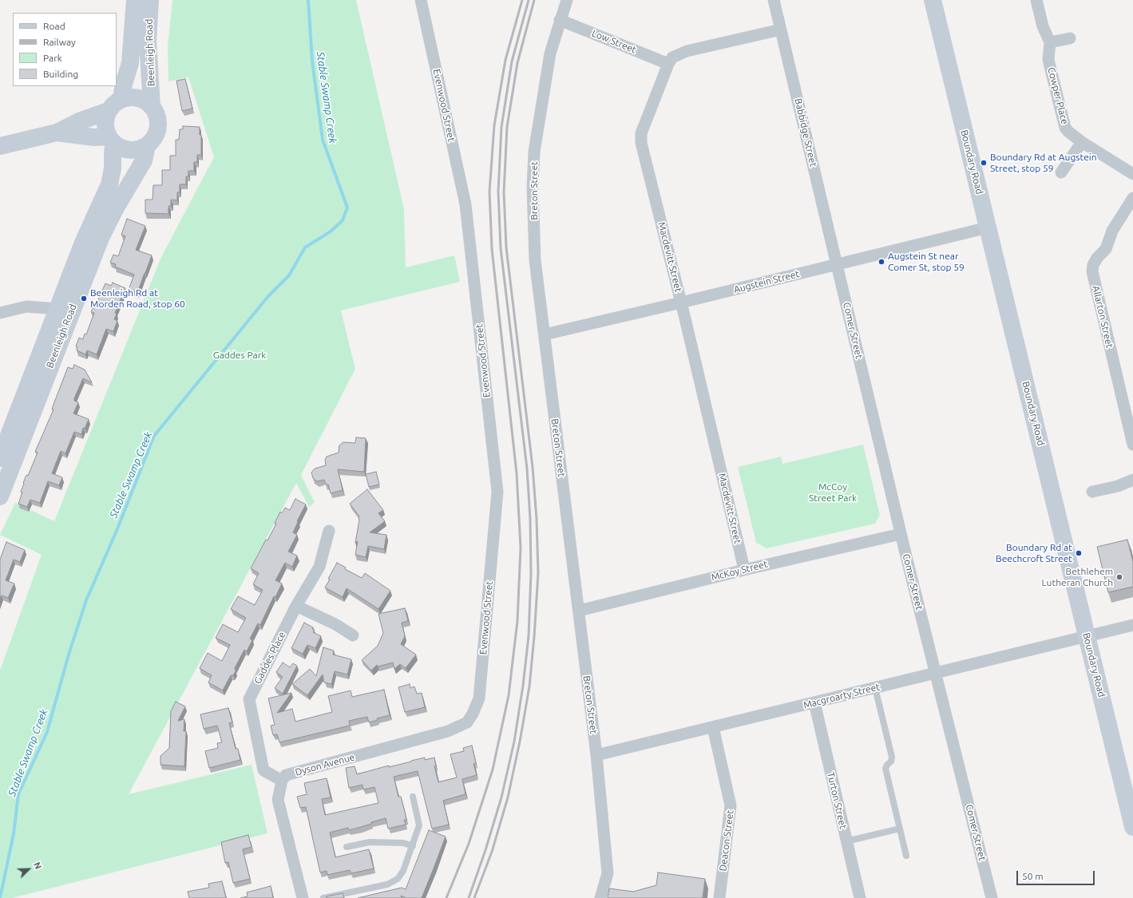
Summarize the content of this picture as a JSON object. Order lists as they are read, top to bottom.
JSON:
{
  "streets": {
    "main road": ["Beenleigh Road", "Boundary Road"],
    "street": [
      "Low Street",
      "Cowper Place",
      "Evenwood Street",
      "Babbidge Street",
      "Breton Street",
      "Macdevitt Street",
      "Augstein Street",
      "Allarton Street",
      "Comer Street",
      "McKoy Street",
      "Gaddes Place",
      "Macgroarty Street",
      "Dyson Avenue",
      "Turton Street",
      "Deacon Street"
    ]
  },
  "crossings": [
    ["Low Street", "Breton Street"],
    ["Low Street", "Macdevitt Street"],
    ["Evenwood Street", "Dyson Avenue"],
    ["Babbidge Street", "Macdevitt Street"],
    ["Babbidge Street", "Augstein Street"],
    ["Babbidge Street", "Comer Street"],
    ["Boundary Road", "Augstein Street"],
    ["Boundary Road", "Macgroarty Street"],
    ["Breton Street", "Augstein Street"],
    ["Breton Street", "McKoy Street"],
    ["Breton Street", "Macgroarty Street"],
    ["Macdevitt Street", "Augstein Street"],
    ["Macdevitt Street", "McKoy Street"],
    ["Augstein Street", "Comer Street"],
    ["Comer Street", "McKoy Street"],
    ["Comer Street", "Macgroarty Street"],
    ["Gaddes Place", "Dyson Avenue"],
    ["Macgroarty Street", "Turton Street"],
    ["Macgroarty Street", "Deacon Street"]
  ],
  "water": ["Stable Swamp Creek"],
  "parks": ["Gaddes Park", "McCoy Street Park"],
  "places": [
    "Boundary Rd at Augstein Street, stop 59",
    "Augstein St near Comer St, stop 59",
    "Beenleigh Rd at Morden Road, stop 60",
    "Boundary Rd at Beechcroft Street",
    "Bethlehem Lutheran Church"
  ],
  "legend": [
    "Road",
    "Railway",
    "Park",
    "Building"
  ],
  "scale_bar": "50 m",
  "north": "top right"
}
